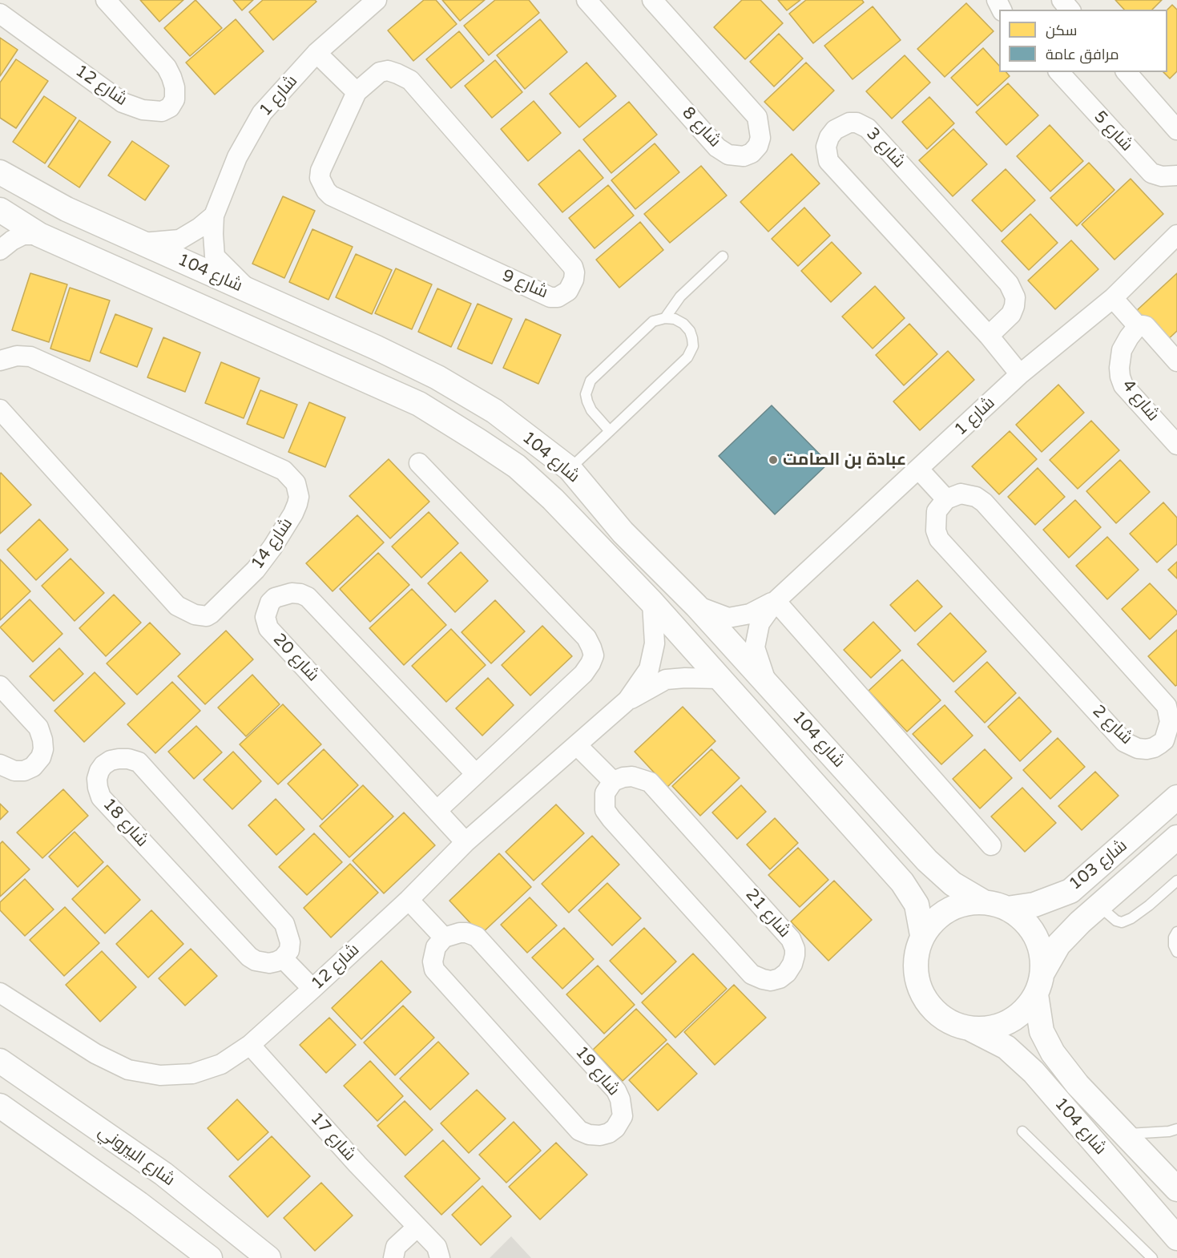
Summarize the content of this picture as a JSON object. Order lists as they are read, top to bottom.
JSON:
{
  "streets": {
    "street": [
      "شارع 12",
      "شارع 1",
      "شارع 8",
      "شارع 5",
      "شارع 3",
      "شارع 104",
      "شارع 9",
      "شارع 4",
      "شارع 14",
      "شارع 20",
      "شارع 2",
      "شارع 18",
      "شارع 103",
      "شارع 21",
      "شارع 19",
      "شارع 17",
      "شارع البيروني"
    ]
  },
  "crossings": [
    ["شارع 12", "شارع 104"],
    ["شارع 12", "شارع 20"],
    ["شارع 12", "شارع 17"],
    ["شارع 1", "شارع 3"],
    ["شارع 1", "شارع 104"],
    ["شارع 104", "شارع 103"]
  ],
  "places": ["عبادة بن الصامت"],
  "legend": ["سكن", "مرافق عامة"]
}
